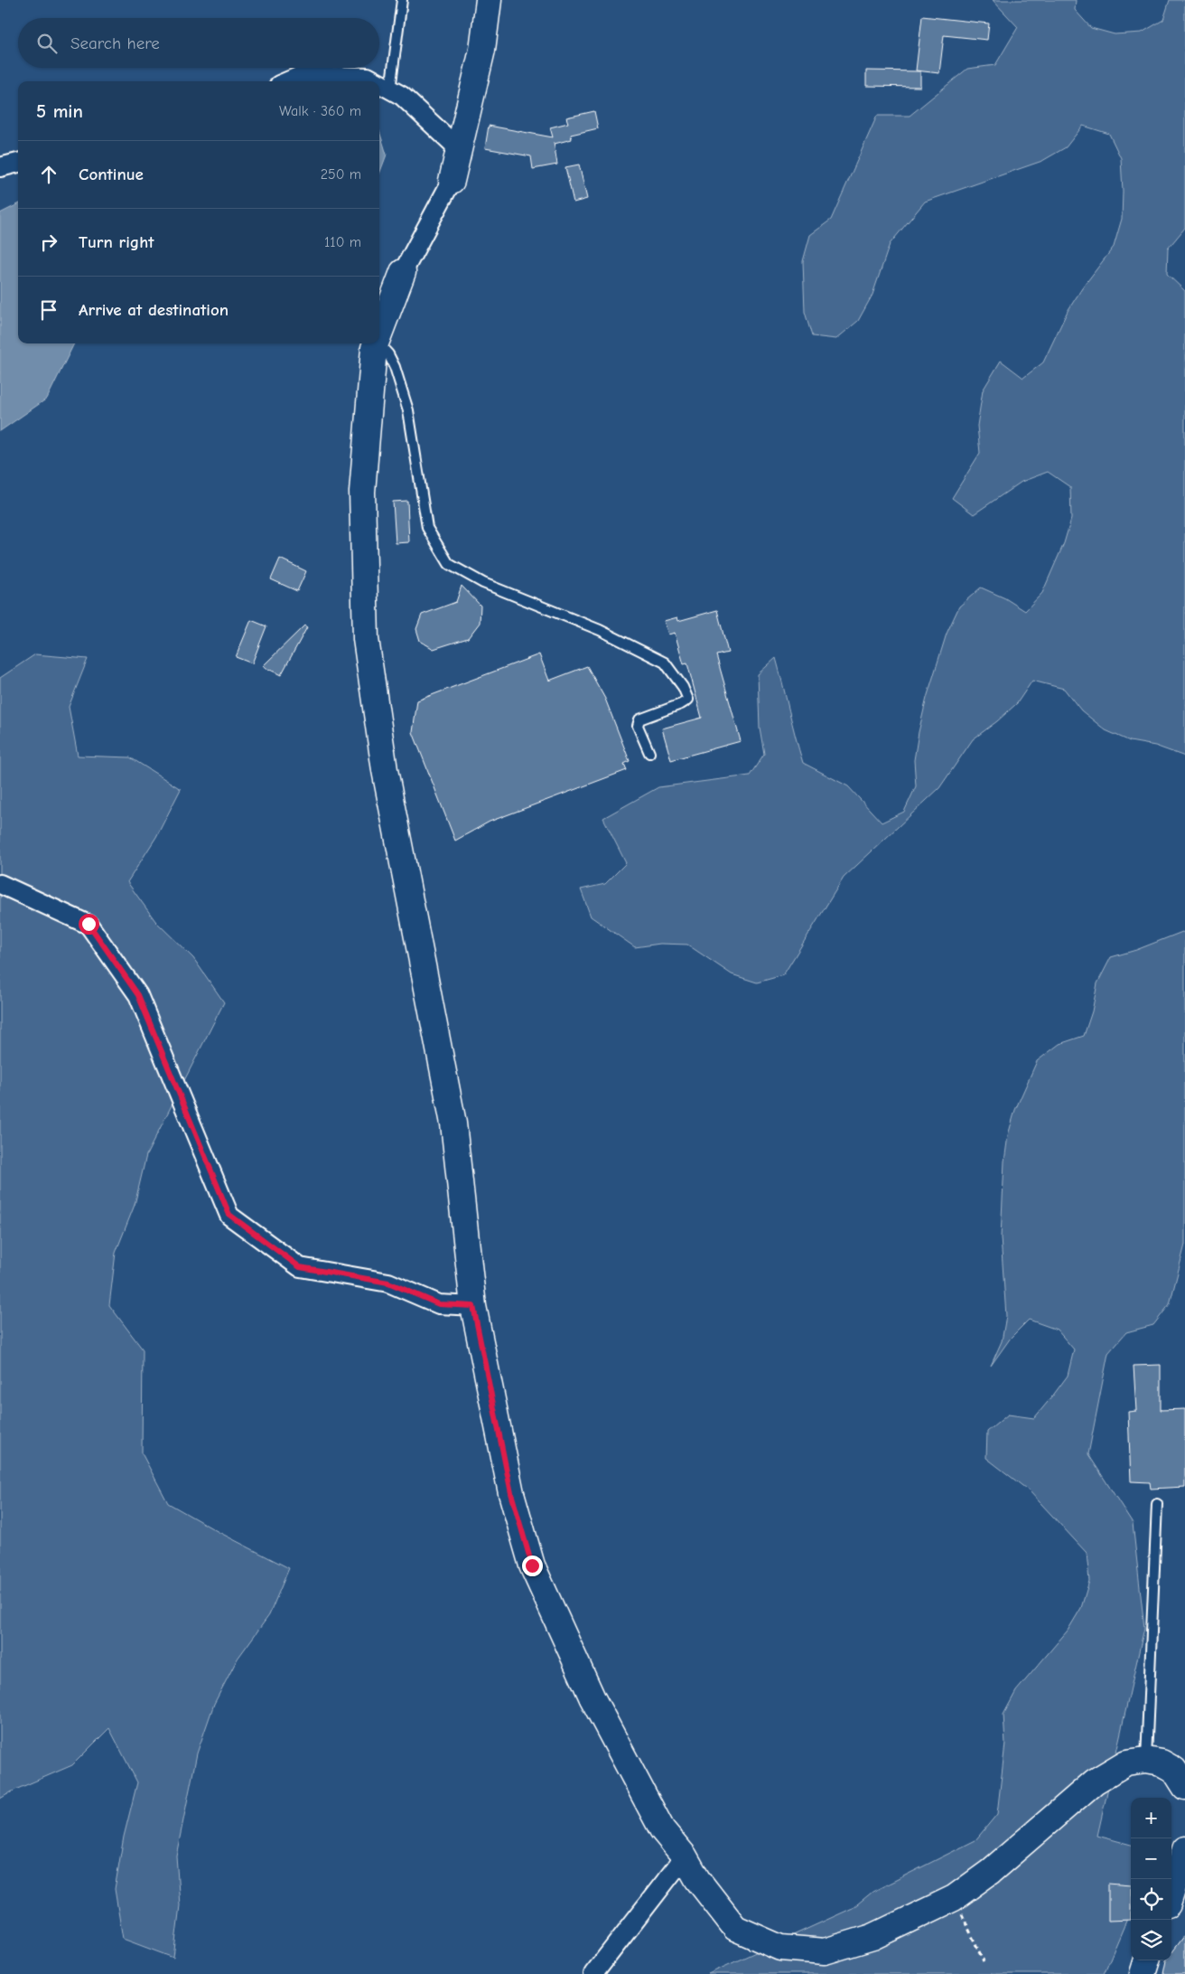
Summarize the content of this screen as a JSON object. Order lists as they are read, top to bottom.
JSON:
{
  "page": {
    "search": "Search here",
    "heading": ["5 min", "Walk · 360 m"],
    "list": [
      ["Continue", "250 m"],
      ["Turn right", "110 m"],
      "Arrive at destination"
    ],
    "map_buttons": ["+", "−"]
  }
}
